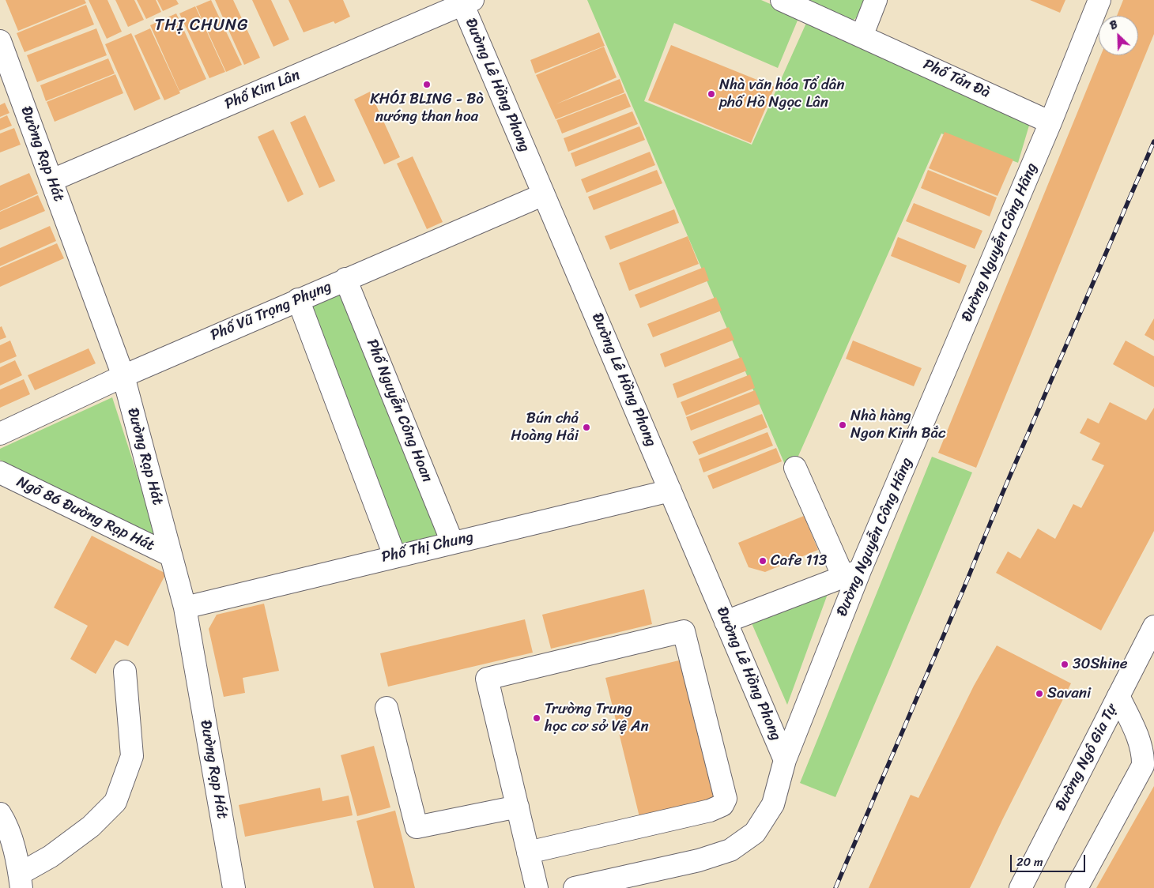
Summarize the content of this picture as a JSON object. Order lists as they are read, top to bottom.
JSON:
{
  "streets": {
    "street": [
      "Phố Tản Đà",
      "Đường Lê Hồng Phong",
      "Phố Kim Lân",
      "Đường Rạp Hát",
      "Đường Nguyễn Công Hãng",
      "Phố Vũ Trọng Phụng",
      "Phố Nguyễn Công Hoan",
      "Ngõ 86 Đường Rạp Hát",
      "Phố Thị Chung",
      "Đường Ngô Gia Tự"
    ]
  },
  "crossings": [
    ["Phố Tản Đà", "Đường Nguyễn Công Hãng"],
    ["Đường Lê Hồng Phong", "Phố Kim Lân"],
    ["Đường Lê Hồng Phong", "Đường Nguyễn Công Hãng"],
    ["Đường Lê Hồng Phong", "Phố Vũ Trọng Phụng"],
    ["Đường Lê Hồng Phong", "Phố Thị Chung"],
    ["Phố Kim Lân", "Đường Rạp Hát"],
    ["Đường Rạp Hát", "Phố Vũ Trọng Phụng"],
    ["Đường Rạp Hát", "Ngõ 86 Đường Rạp Hát"],
    ["Đường Rạp Hát", "Phố Thị Chung"],
    ["Phố Vũ Trọng Phụng", "Phố Nguyễn Công Hoan"],
    ["Phố Nguyễn Công Hoan", "Phố Thị Chung"]
  ],
  "districts": ["THỊ CHUNG"],
  "places": [
    "KHÓI BLING - Bò nướng than hoa",
    "Nhà văn hóa Tổ dân phố Hồ Ngọc Lân",
    "Nhà hàng Ngon Kinh Bắc",
    "Bún chả Hoàng Hải",
    "Cafe 113",
    "30Shine",
    "Savani",
    "Trường Trung học cơ sở Vệ An"
  ],
  "scale_bar": "20 m",
  "north": "top left"
}
